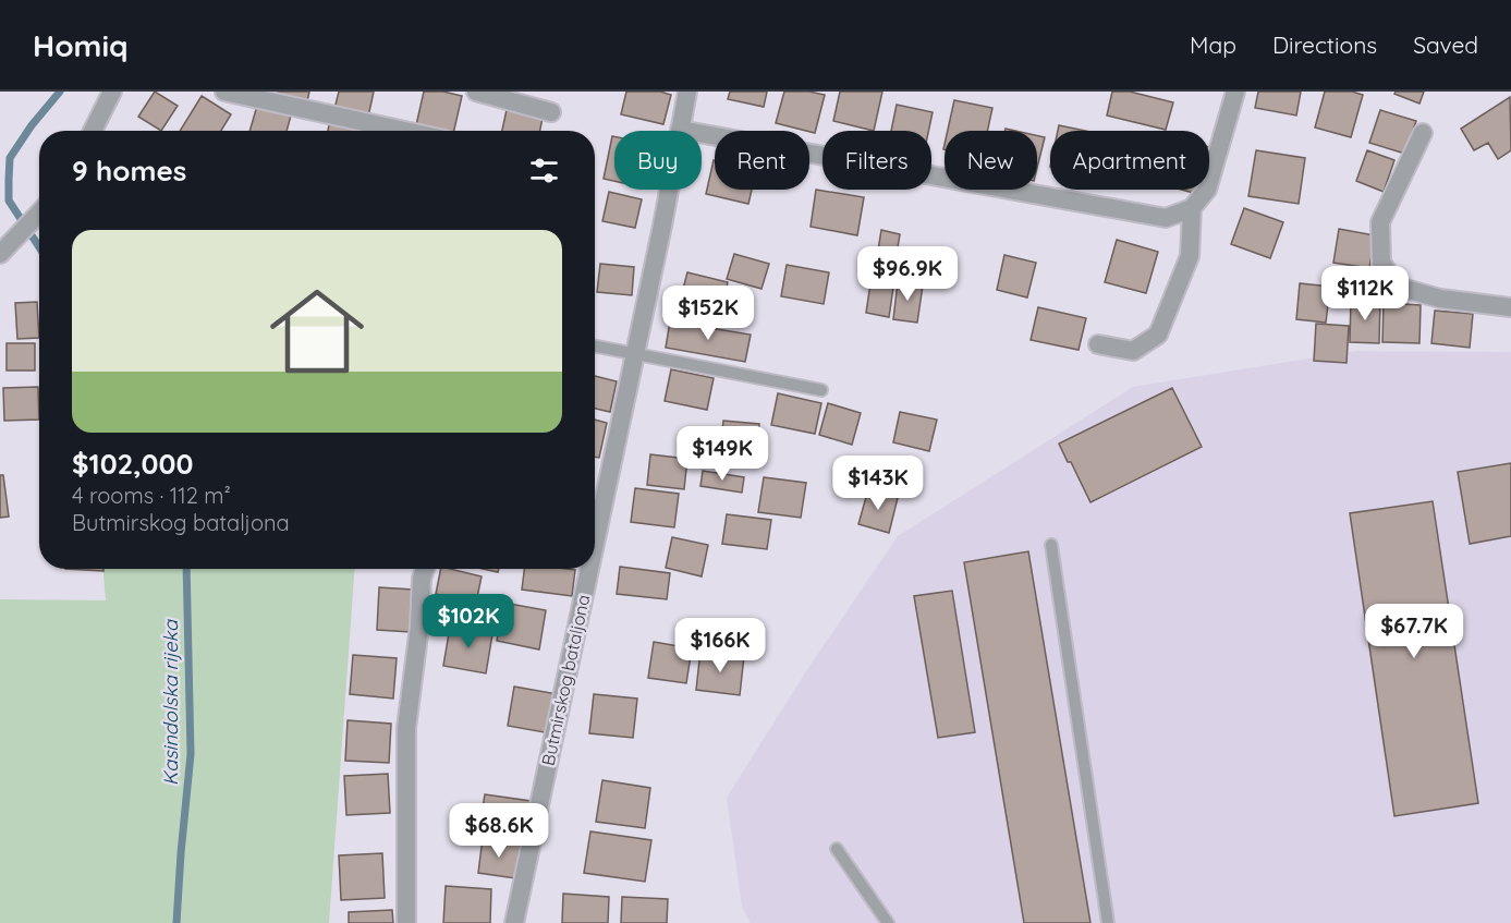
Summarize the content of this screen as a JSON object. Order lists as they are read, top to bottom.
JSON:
{
  "streets": {
    "street": ["Butmirskog bataljona"]
  },
  "water": ["Kasindolska rijeka"],
  "page": {
    "header": "Homiq",
    "nav": ["Map", "Directions", "Saved"],
    "chip": [
      "Buy",
      "Rent",
      "Filters",
      "New",
      "Apartment"
    ],
    "heading": "9 homes",
    "list": [
      {
        "name": "$102,000",
        "note": "4 rooms · 112 m² · Butmirskog bataljona"
      }
    ],
    "price": [
      "$96.9K",
      "$112K",
      "$152K",
      "$149K",
      "$143K",
      "$102K",
      "$67.7K",
      "$166K",
      "$68.6K"
    ]
  }
}
